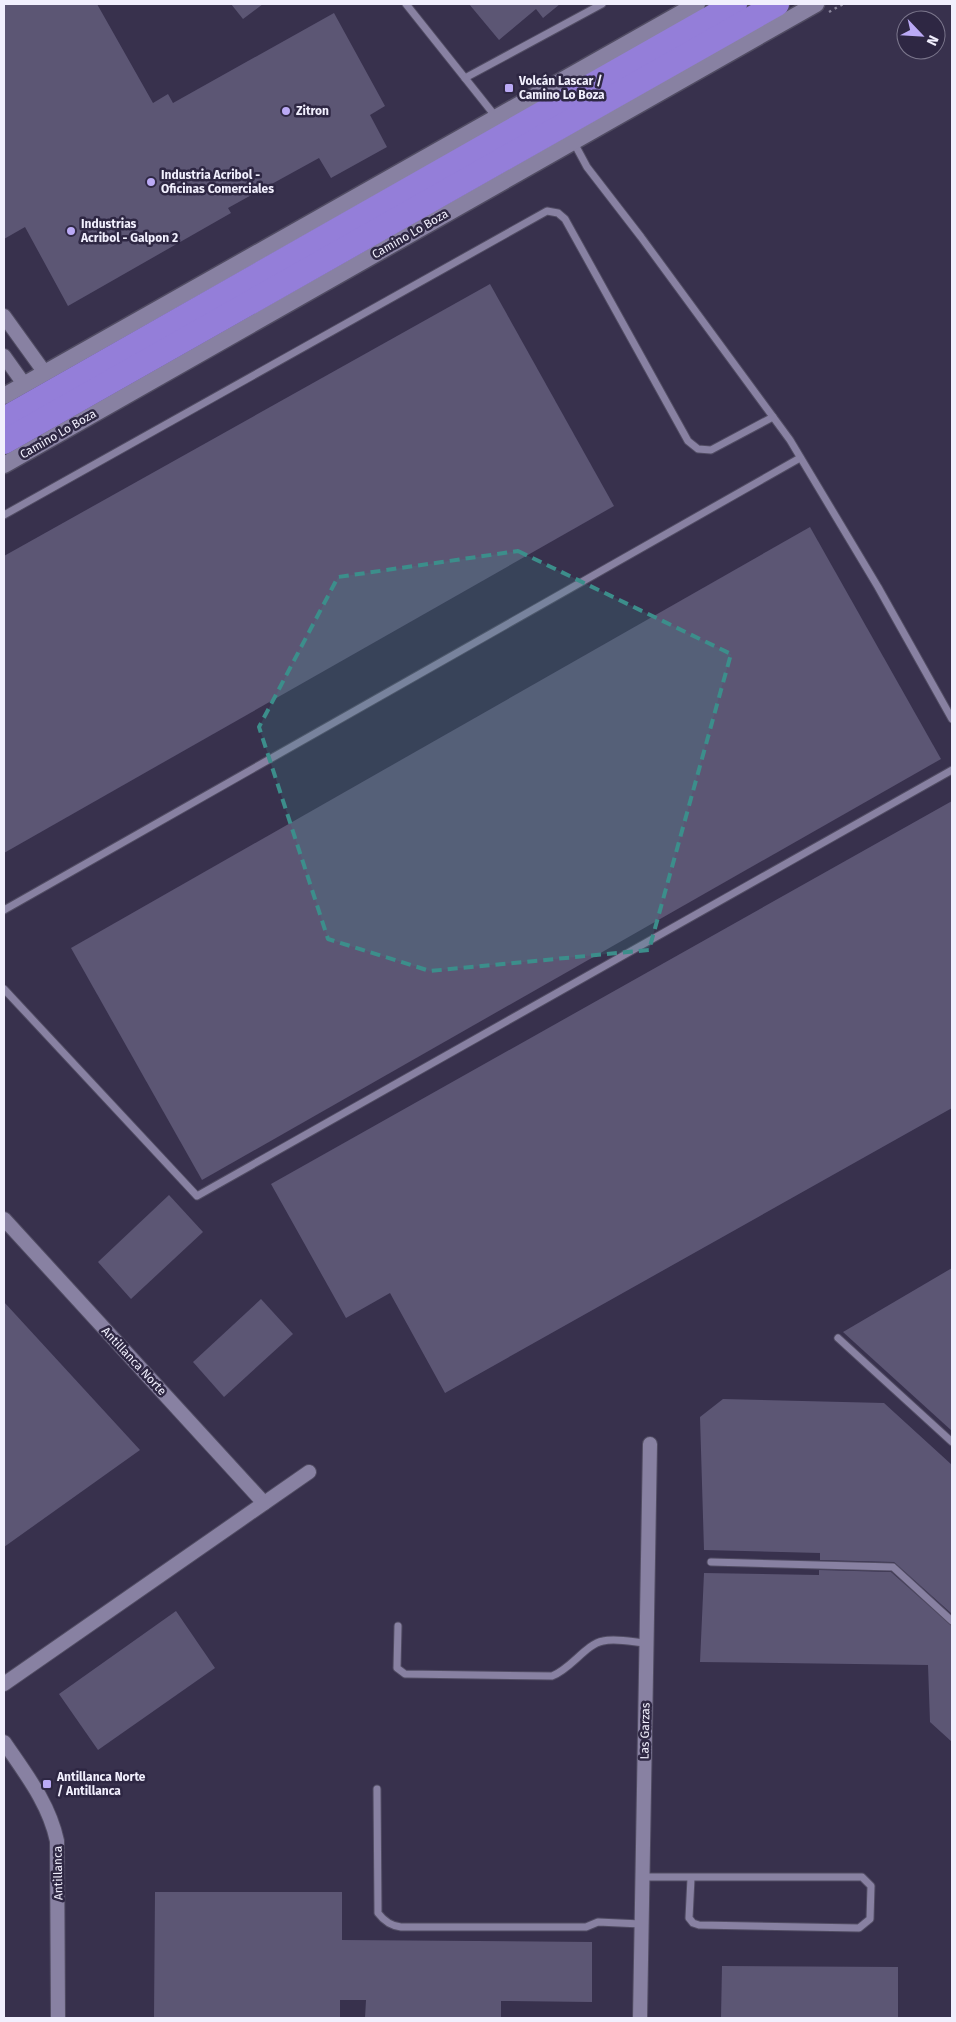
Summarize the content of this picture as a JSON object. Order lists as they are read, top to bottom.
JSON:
{
  "streets": {
    "street": [
      "Camino Lo Boza",
      "Antillanca Norte",
      "Las Garzas",
      "Antillanca"
    ]
  },
  "places": {
    "transit": ["Volcán Lascar / Camino Lo Boza", "Antillanca Norte / Antillanca"],
    "other": ["Zitron", "Industria Acribol - Oficinas Comerciales", "Industrias Acribol - Galpon 2"]
  },
  "north": "bottom right"
}
